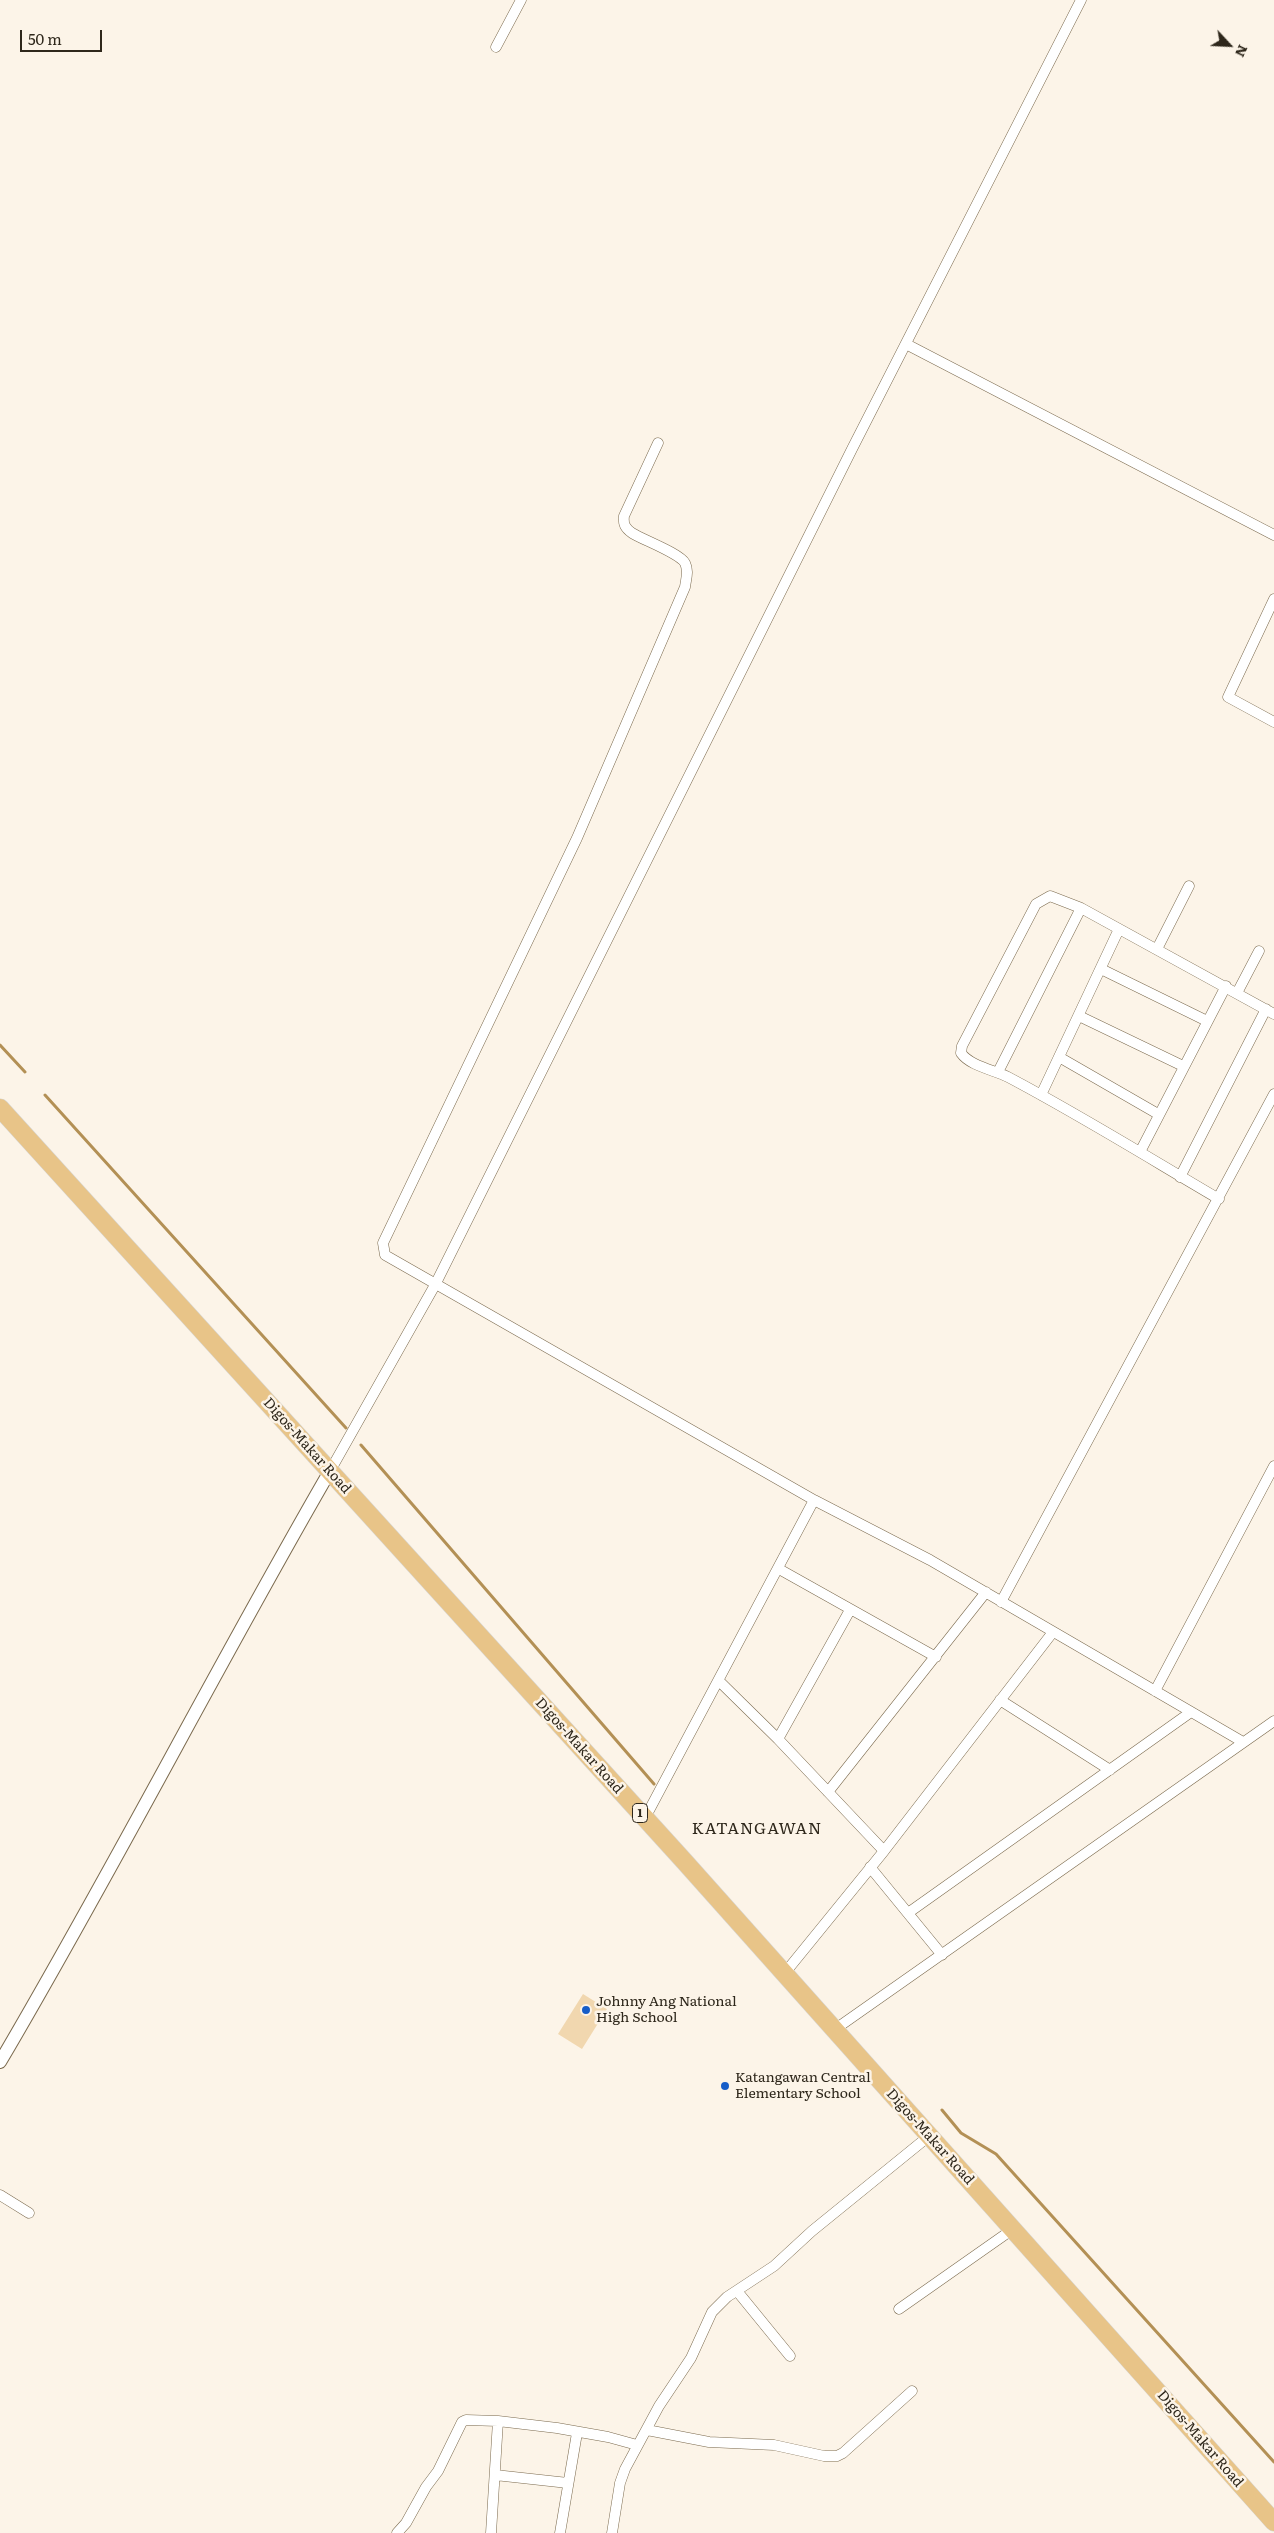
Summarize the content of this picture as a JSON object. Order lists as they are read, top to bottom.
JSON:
{
  "streets": {
    "highway": ["Digos-Makar Road", "1"]
  },
  "districts": ["KATANGAWAN"],
  "places": ["Johnny Ang National High School", "Katangawan Central Elementary School"],
  "scale_bar": "50 m",
  "north": "bottom right"
}
